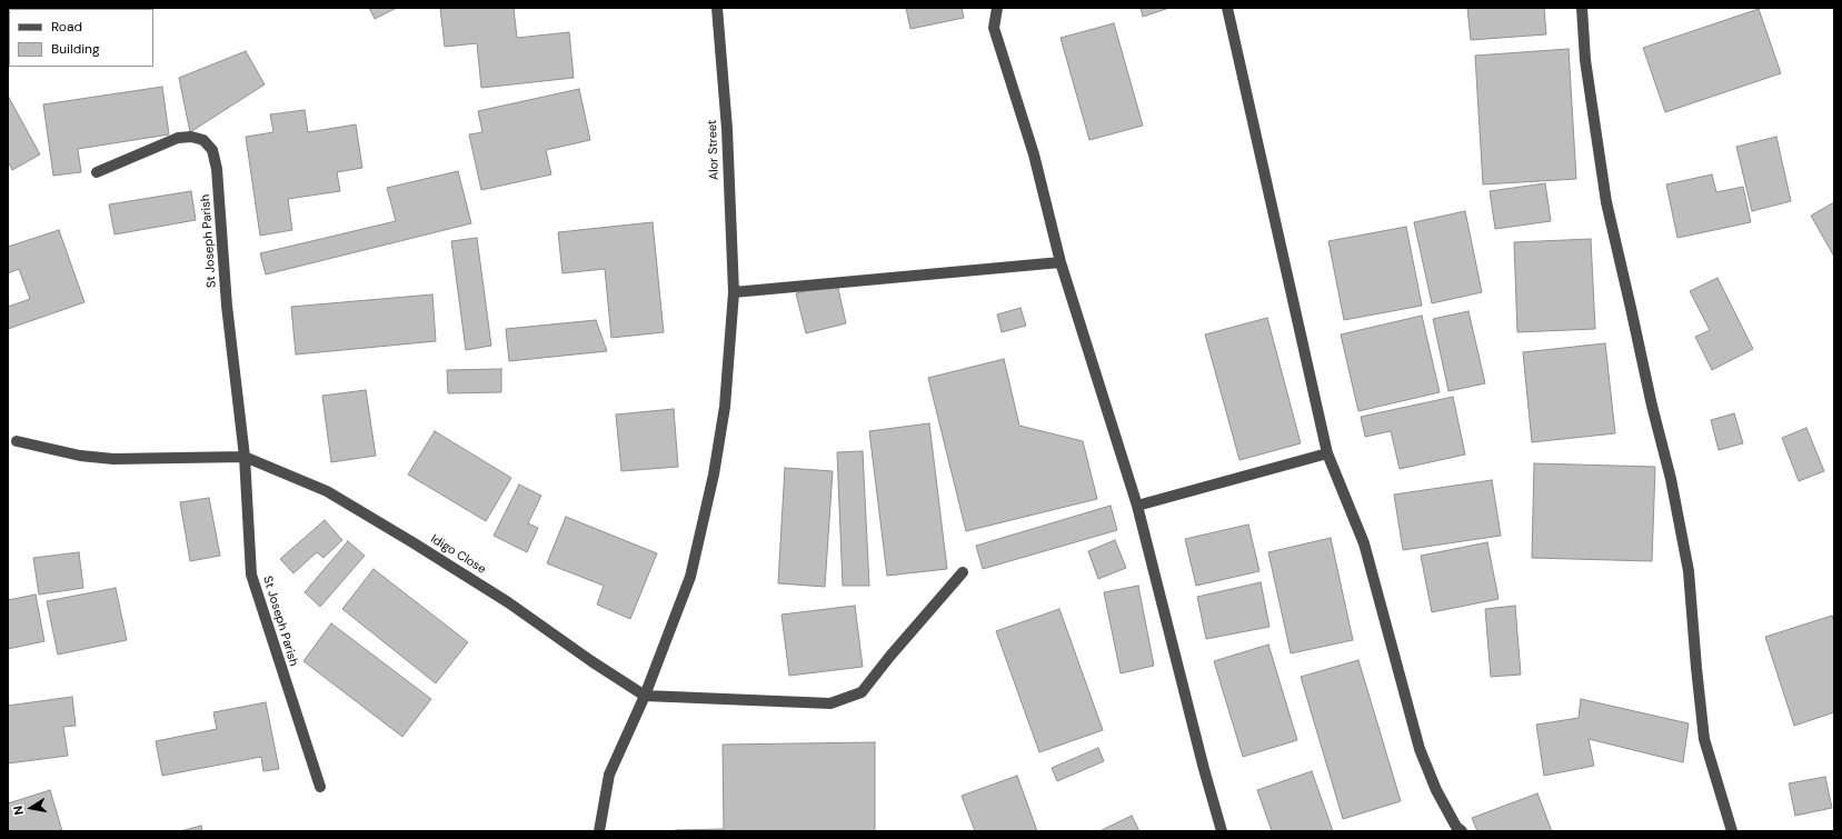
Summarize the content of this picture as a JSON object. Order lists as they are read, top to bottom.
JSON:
{
  "streets": {
    "street": ["Alor Street", "St Joseph Parish", "Idigo Close"]
  },
  "crossings": [
    ["Alor Street", "Idigo Close"],
    ["St Joseph Parish", "Idigo Close"]
  ],
  "legend": ["Road", "Building"],
  "north": "left"
}
